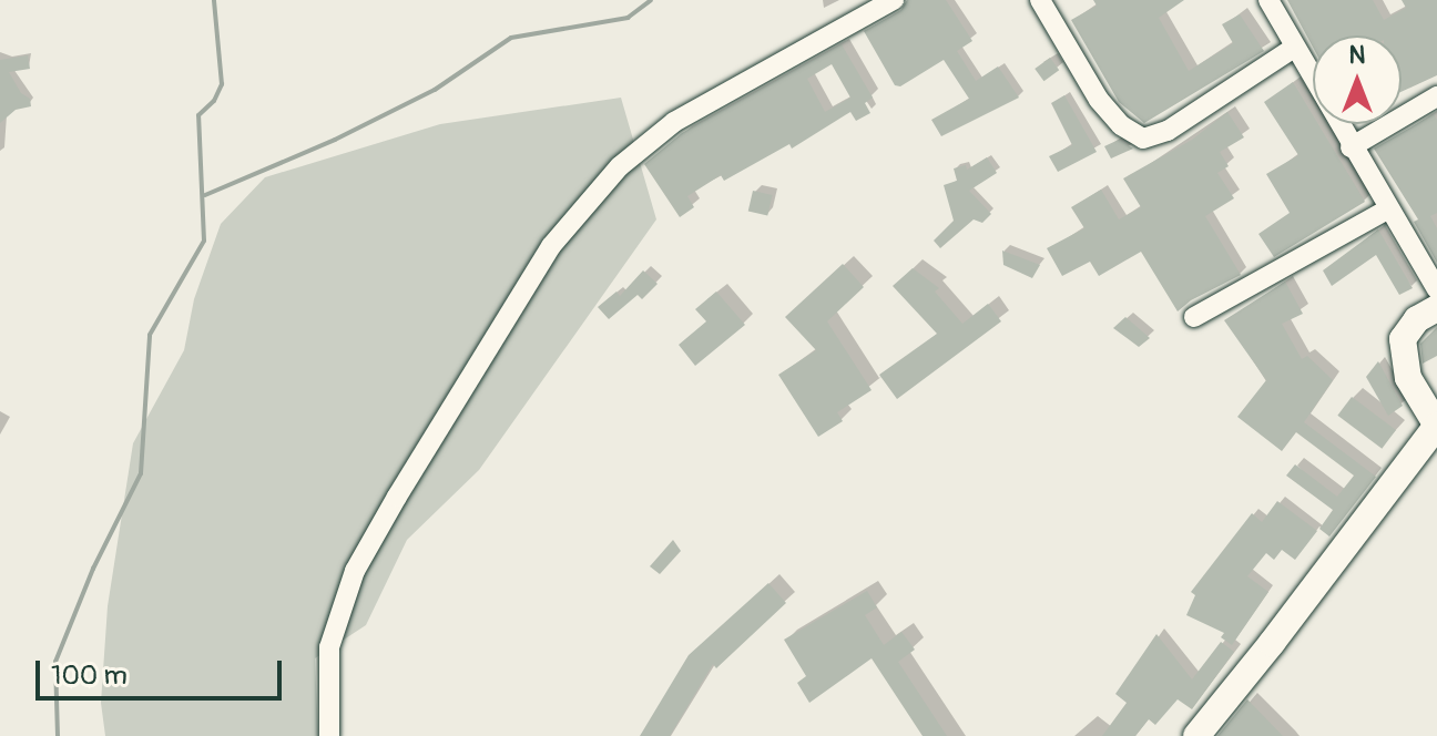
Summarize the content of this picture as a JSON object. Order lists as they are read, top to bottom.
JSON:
{
  "scale_bar": "100 m",
  "north": "top"
}
